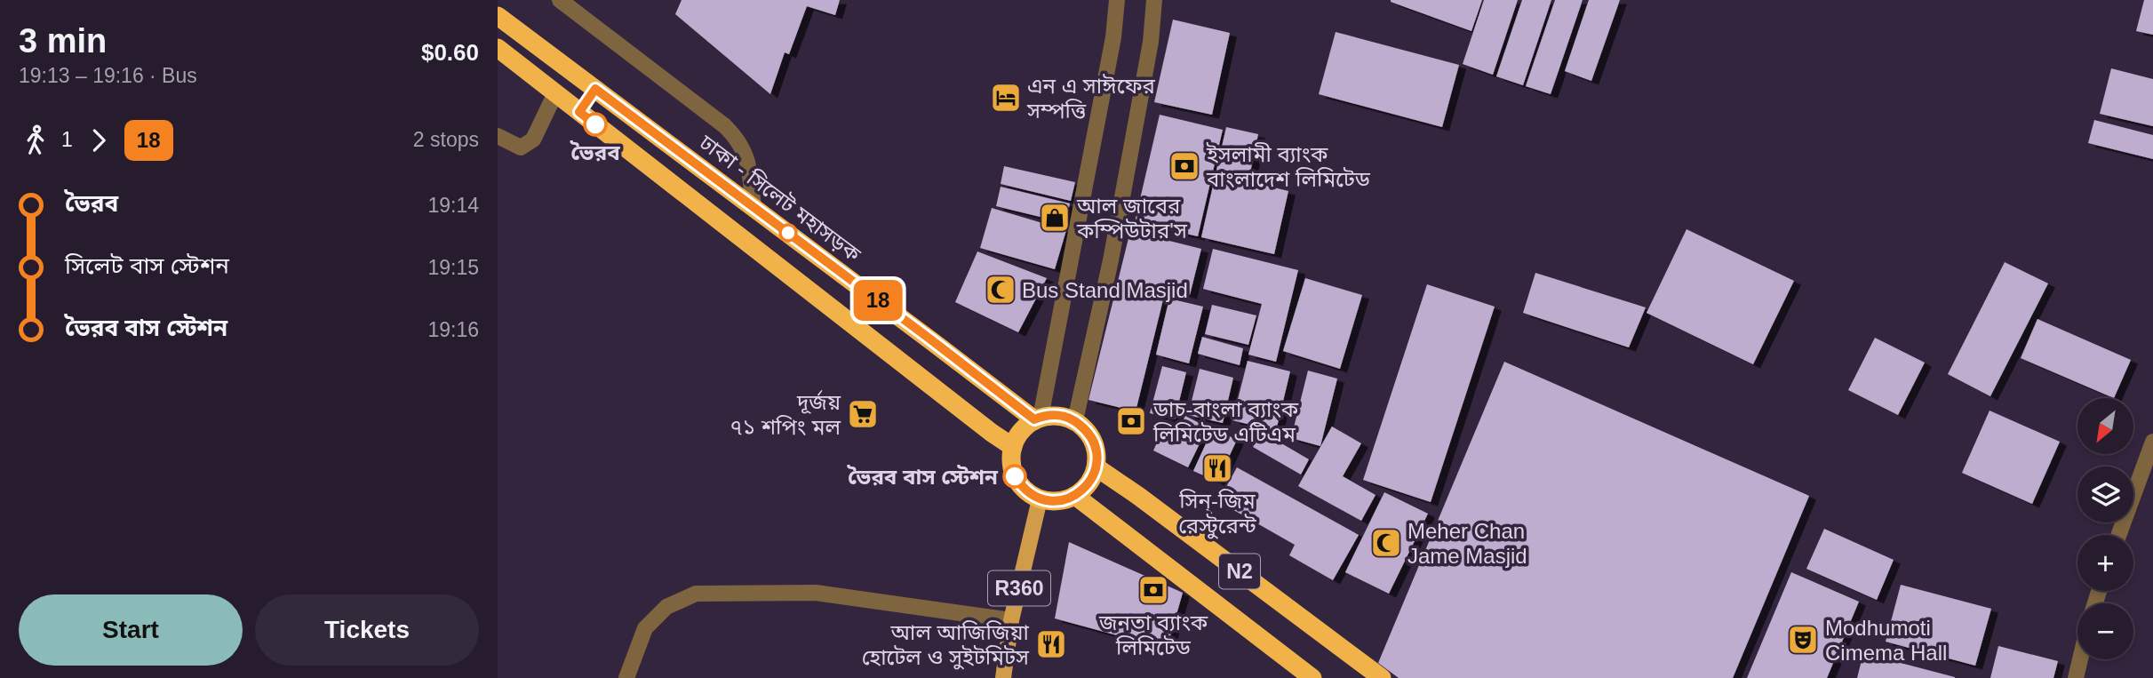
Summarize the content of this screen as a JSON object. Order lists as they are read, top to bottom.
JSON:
{
  "streets": {
    "highway": ["ঢাকা - সিলেট মহাসড়ক", "N2"],
    "main road": ["R360"]
  },
  "crossings": [
    ["ঢাকা - সিলেট মহাসড়ক", "N2"],
    ["ঢাকা - সিলেট মহাসড়ক", "R360"],
    ["N2", "R360"]
  ],
  "places": {
    "hotel": ["এন এ সাঈফের সম্পত্তি"],
    "other": ["ভৈরব", "ভৈরব বাস স্টেশন"],
    "bank": ["ইসলামী ব্যাংক বাংলাদেশ লিমিটেড", "ডাচ-বাংলা ব্যাংক লিমিটেড এটিএম", "জনতা ব্যাংক লিমিটেড"],
    "shop": ["আল জাবের কম্পিউটার'স"],
    "mosque": ["Bus Stand Masjid", "Meher Chan Jame Masjid"],
    "supermarket": ["দূর্জয় ৭১ শপিং মল"],
    "restaurant": ["সিন্-জিম রেস্টুরেন্ট", "আল আজিজিয়া হোটেল ও সুইটমিটস"],
    "theatre": ["Modhumoti Cimema Hall"]
  },
  "lines": ["bus line 18"],
  "north": "bottom left",
  "page": {
    "heading": ["3 min", "19:13 – 19:16 · Bus", "$0.60"],
    "on_map": "18",
    "legs": ["1", "18", "2 stops"],
    "list": [
      {
        "name": "ভৈরব",
        "value": "19:14"
      },
      {
        "name": "সিলেট বাস স্টেশন",
        "value": "19:15"
      },
      {
        "name": "ভৈরব বাস স্টেশন",
        "value": "19:16"
      }
    ],
    "map_buttons": ["+", "−"],
    "buttons": ["Start", "Tickets"]
  }
}
